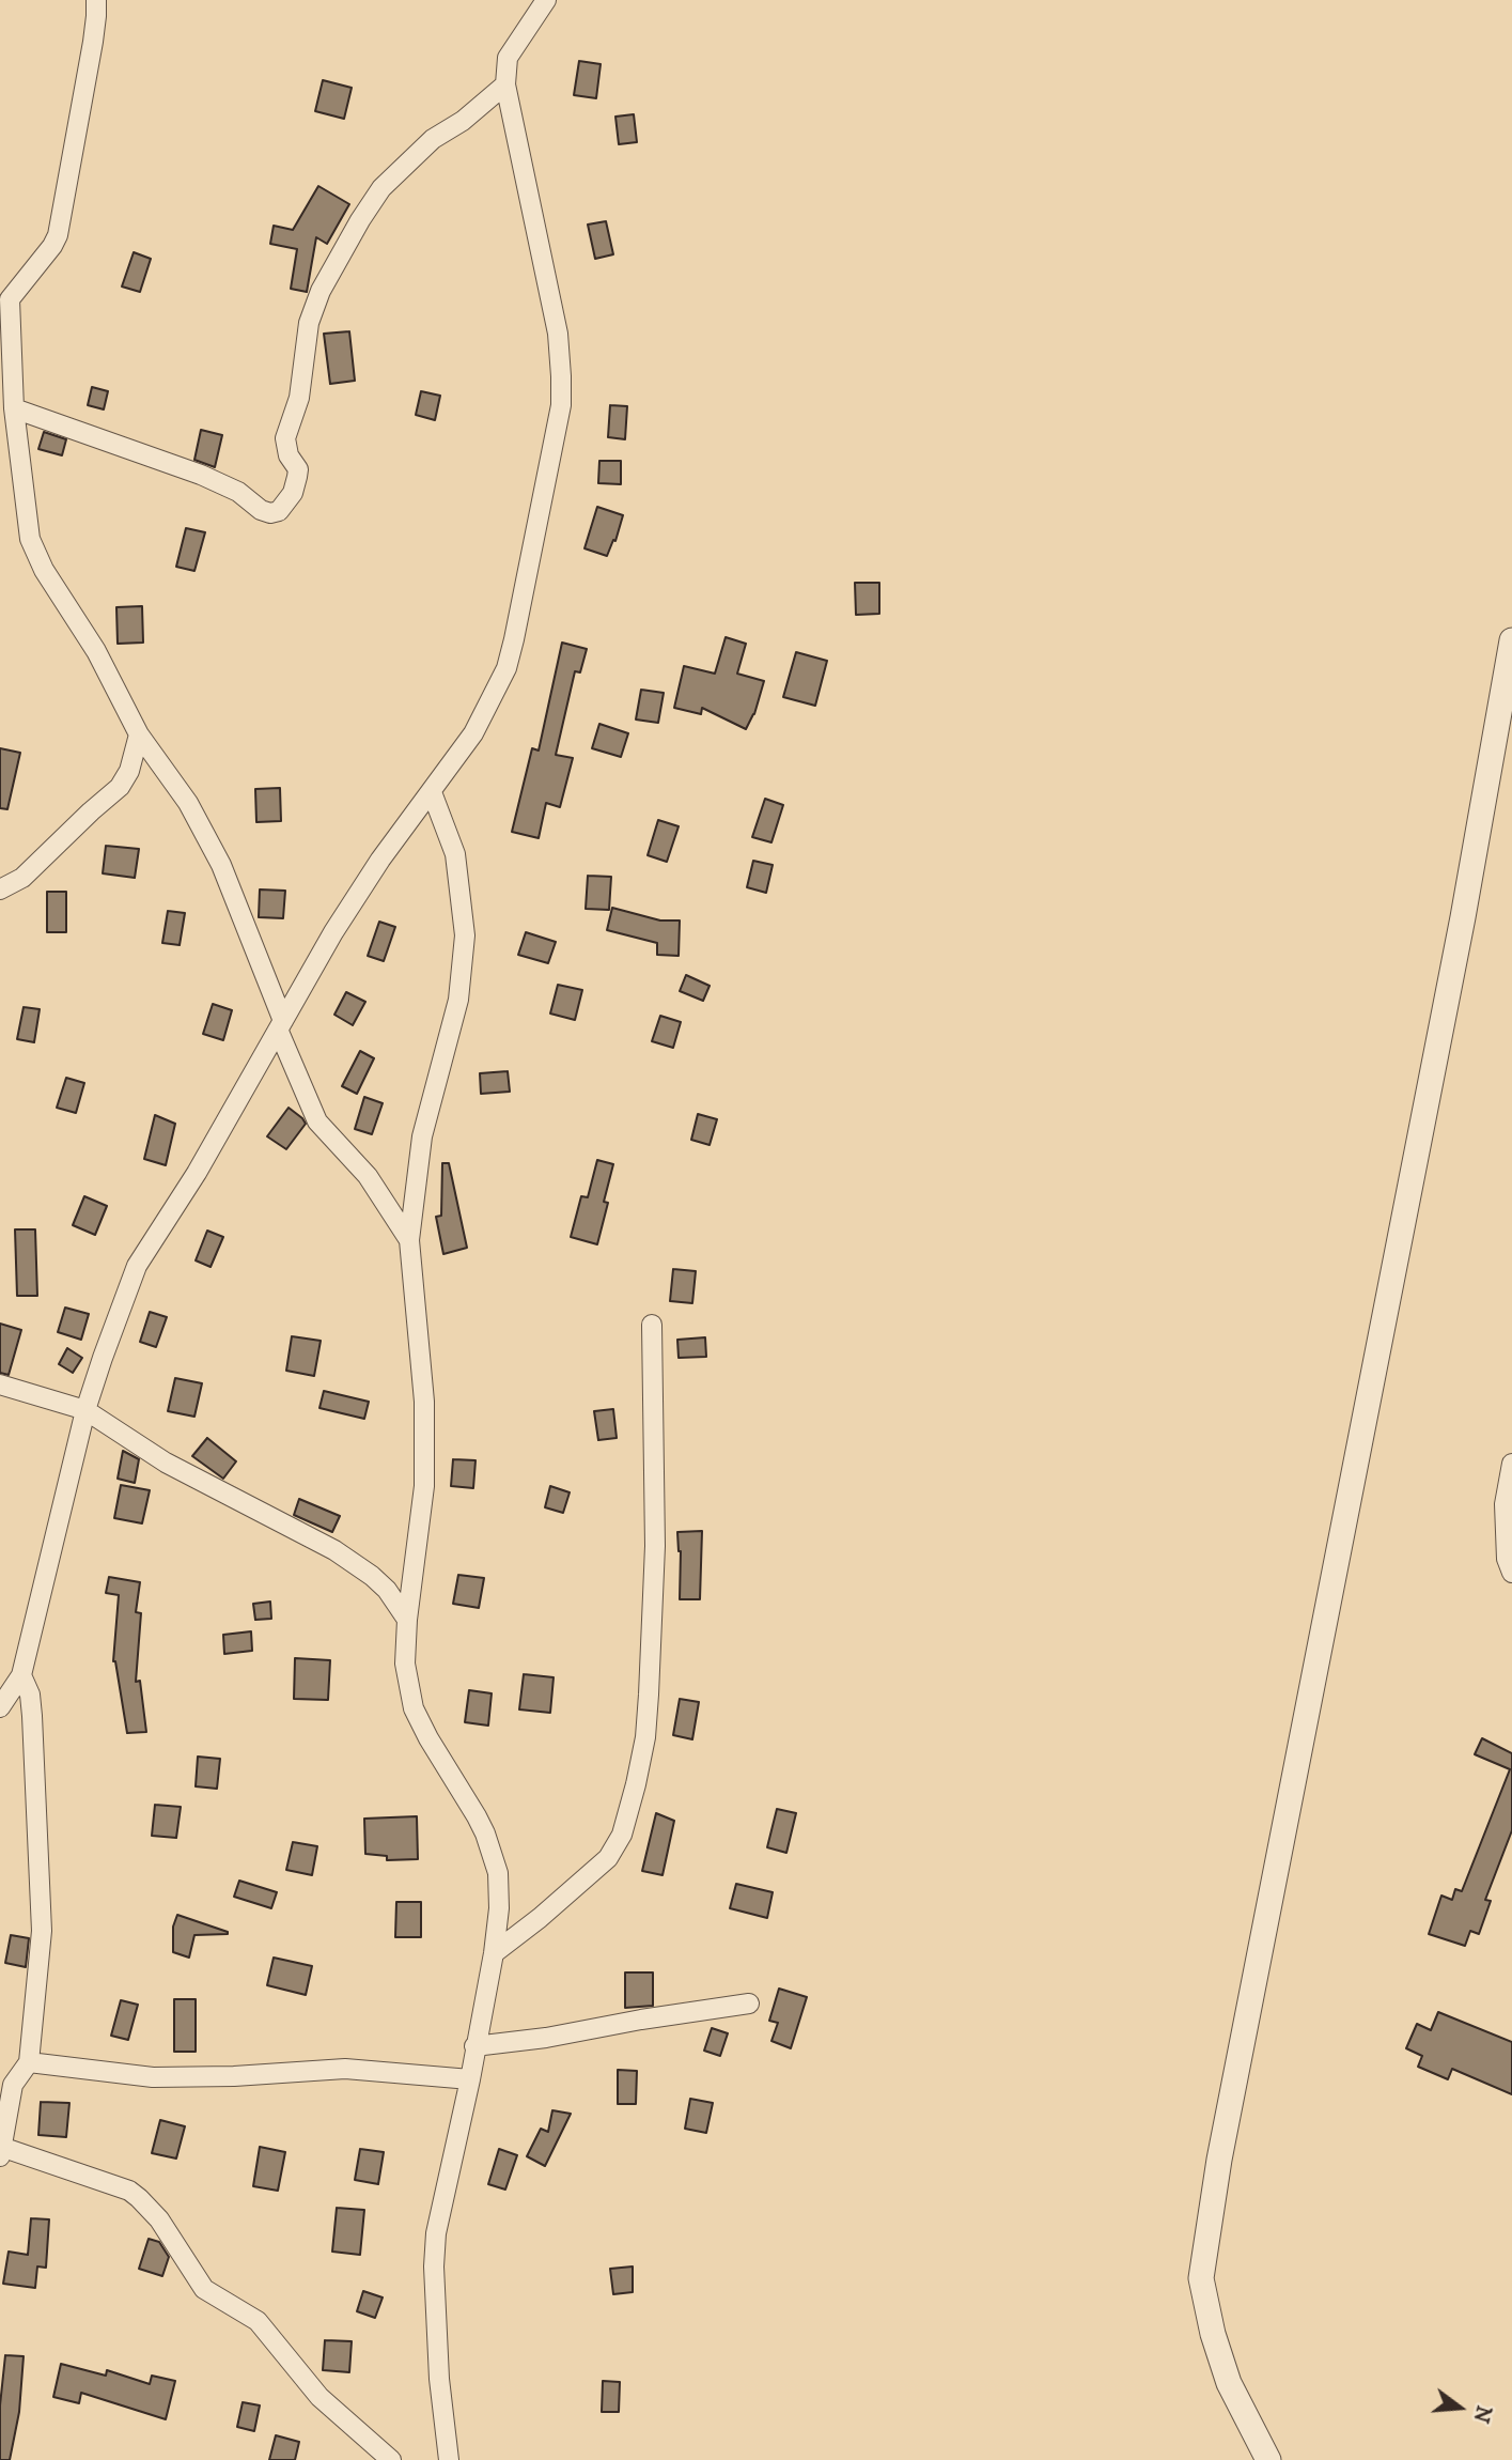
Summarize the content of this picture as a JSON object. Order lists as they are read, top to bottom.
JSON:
{
  "north": "right"
}
